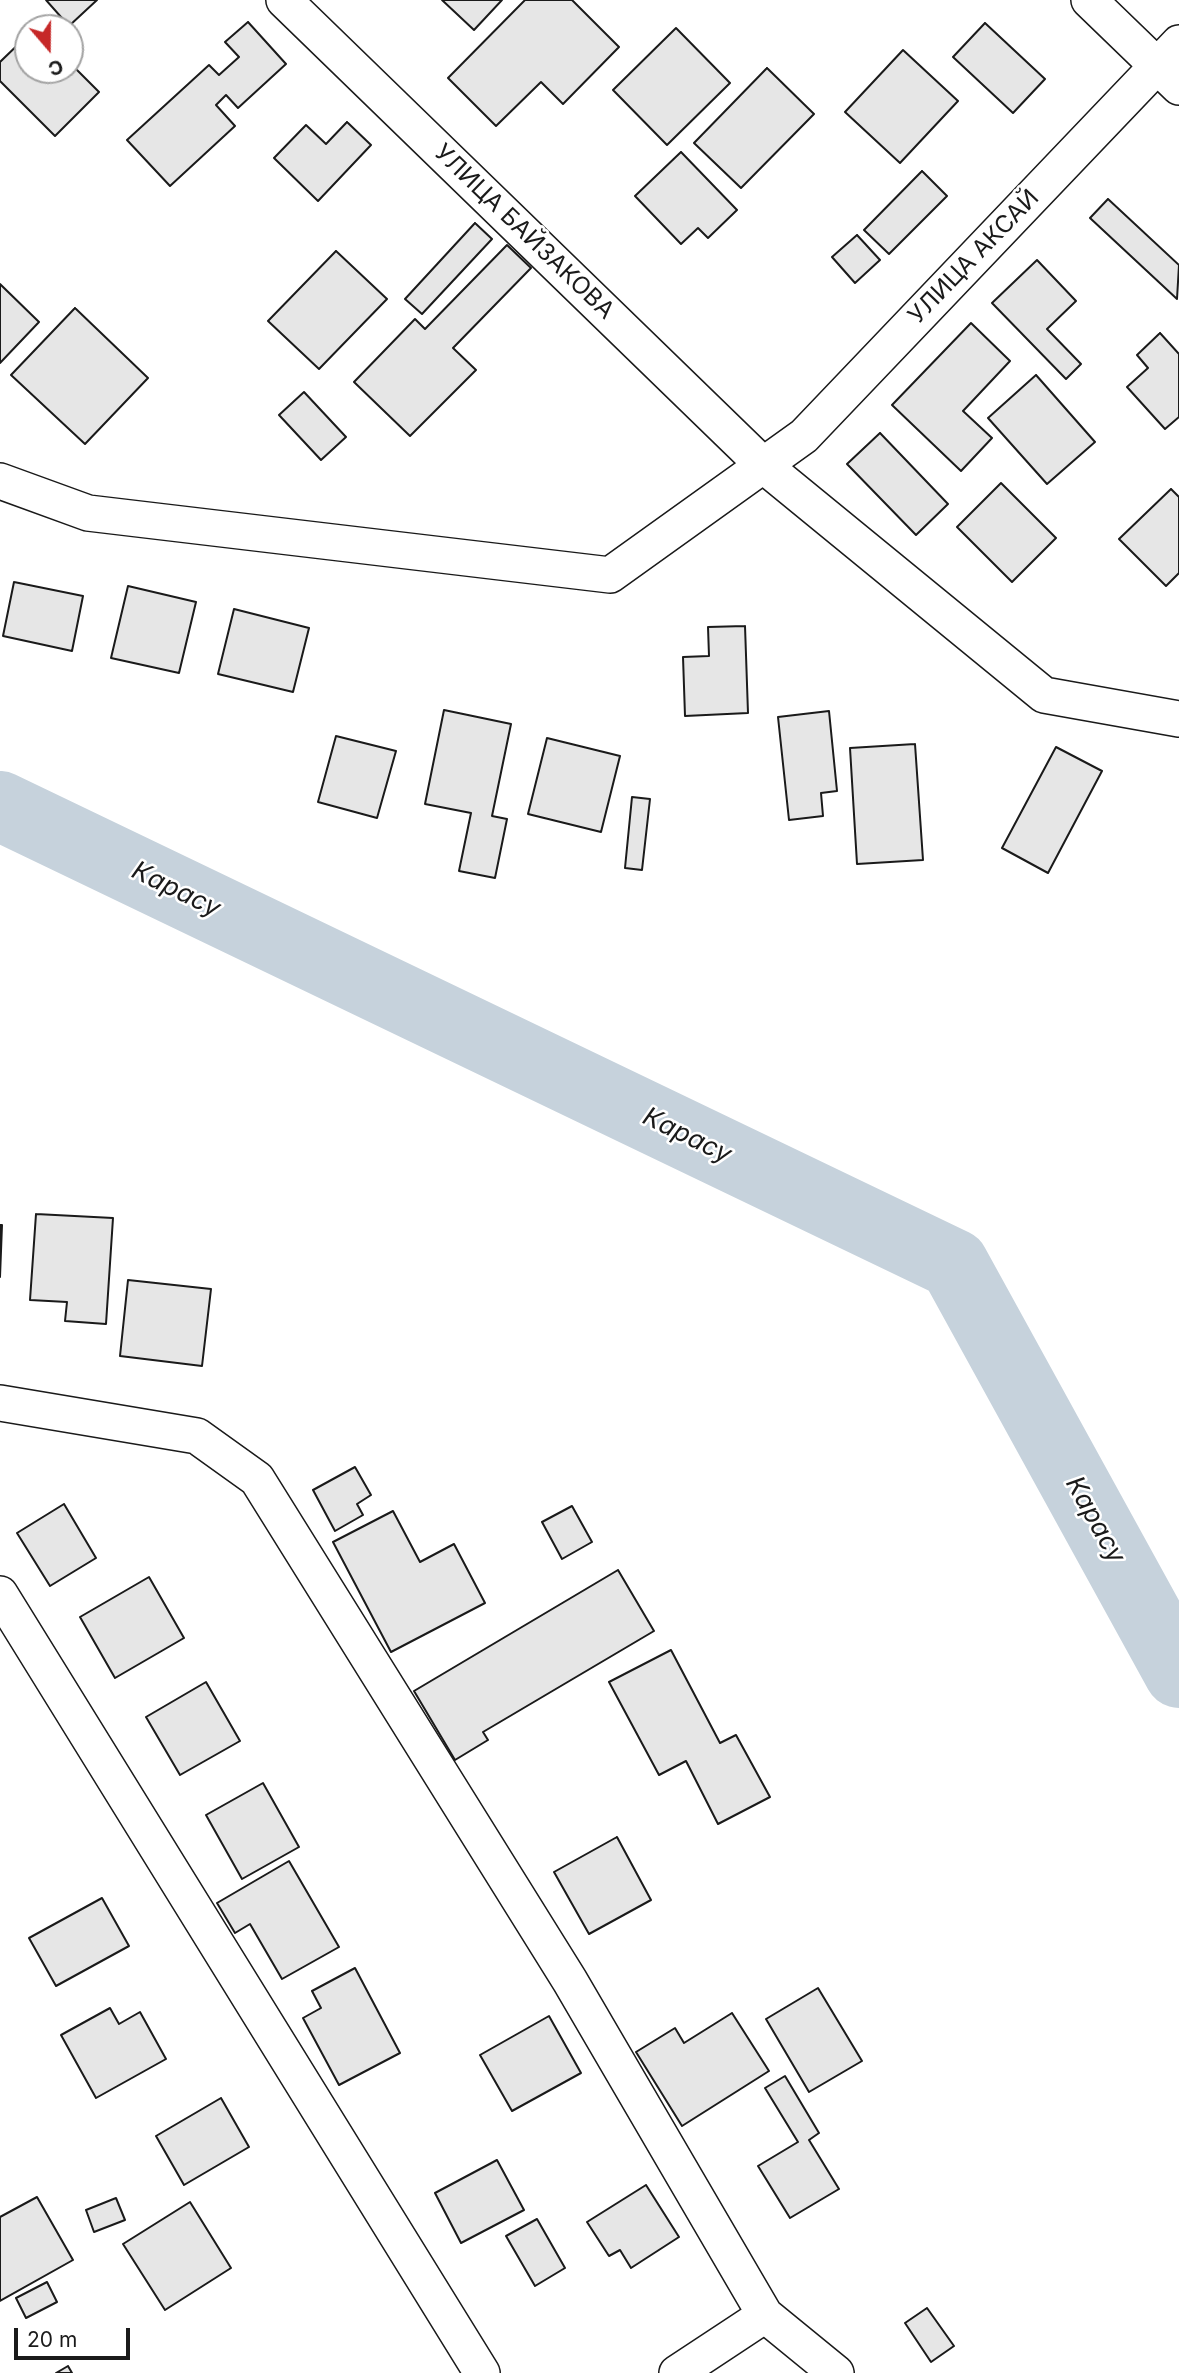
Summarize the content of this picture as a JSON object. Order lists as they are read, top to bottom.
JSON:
{
  "streets": {
    "street": ["УЛИЦА БАЙЗАКОВА", "УЛИЦА АКСАЙ"]
  },
  "crossings": [
    ["УЛИЦА БАЙЗАКОВА", "УЛИЦА АКСАЙ"]
  ],
  "water": ["Карасу"],
  "scale_bar": "20 m",
  "north": "bottom"
}
